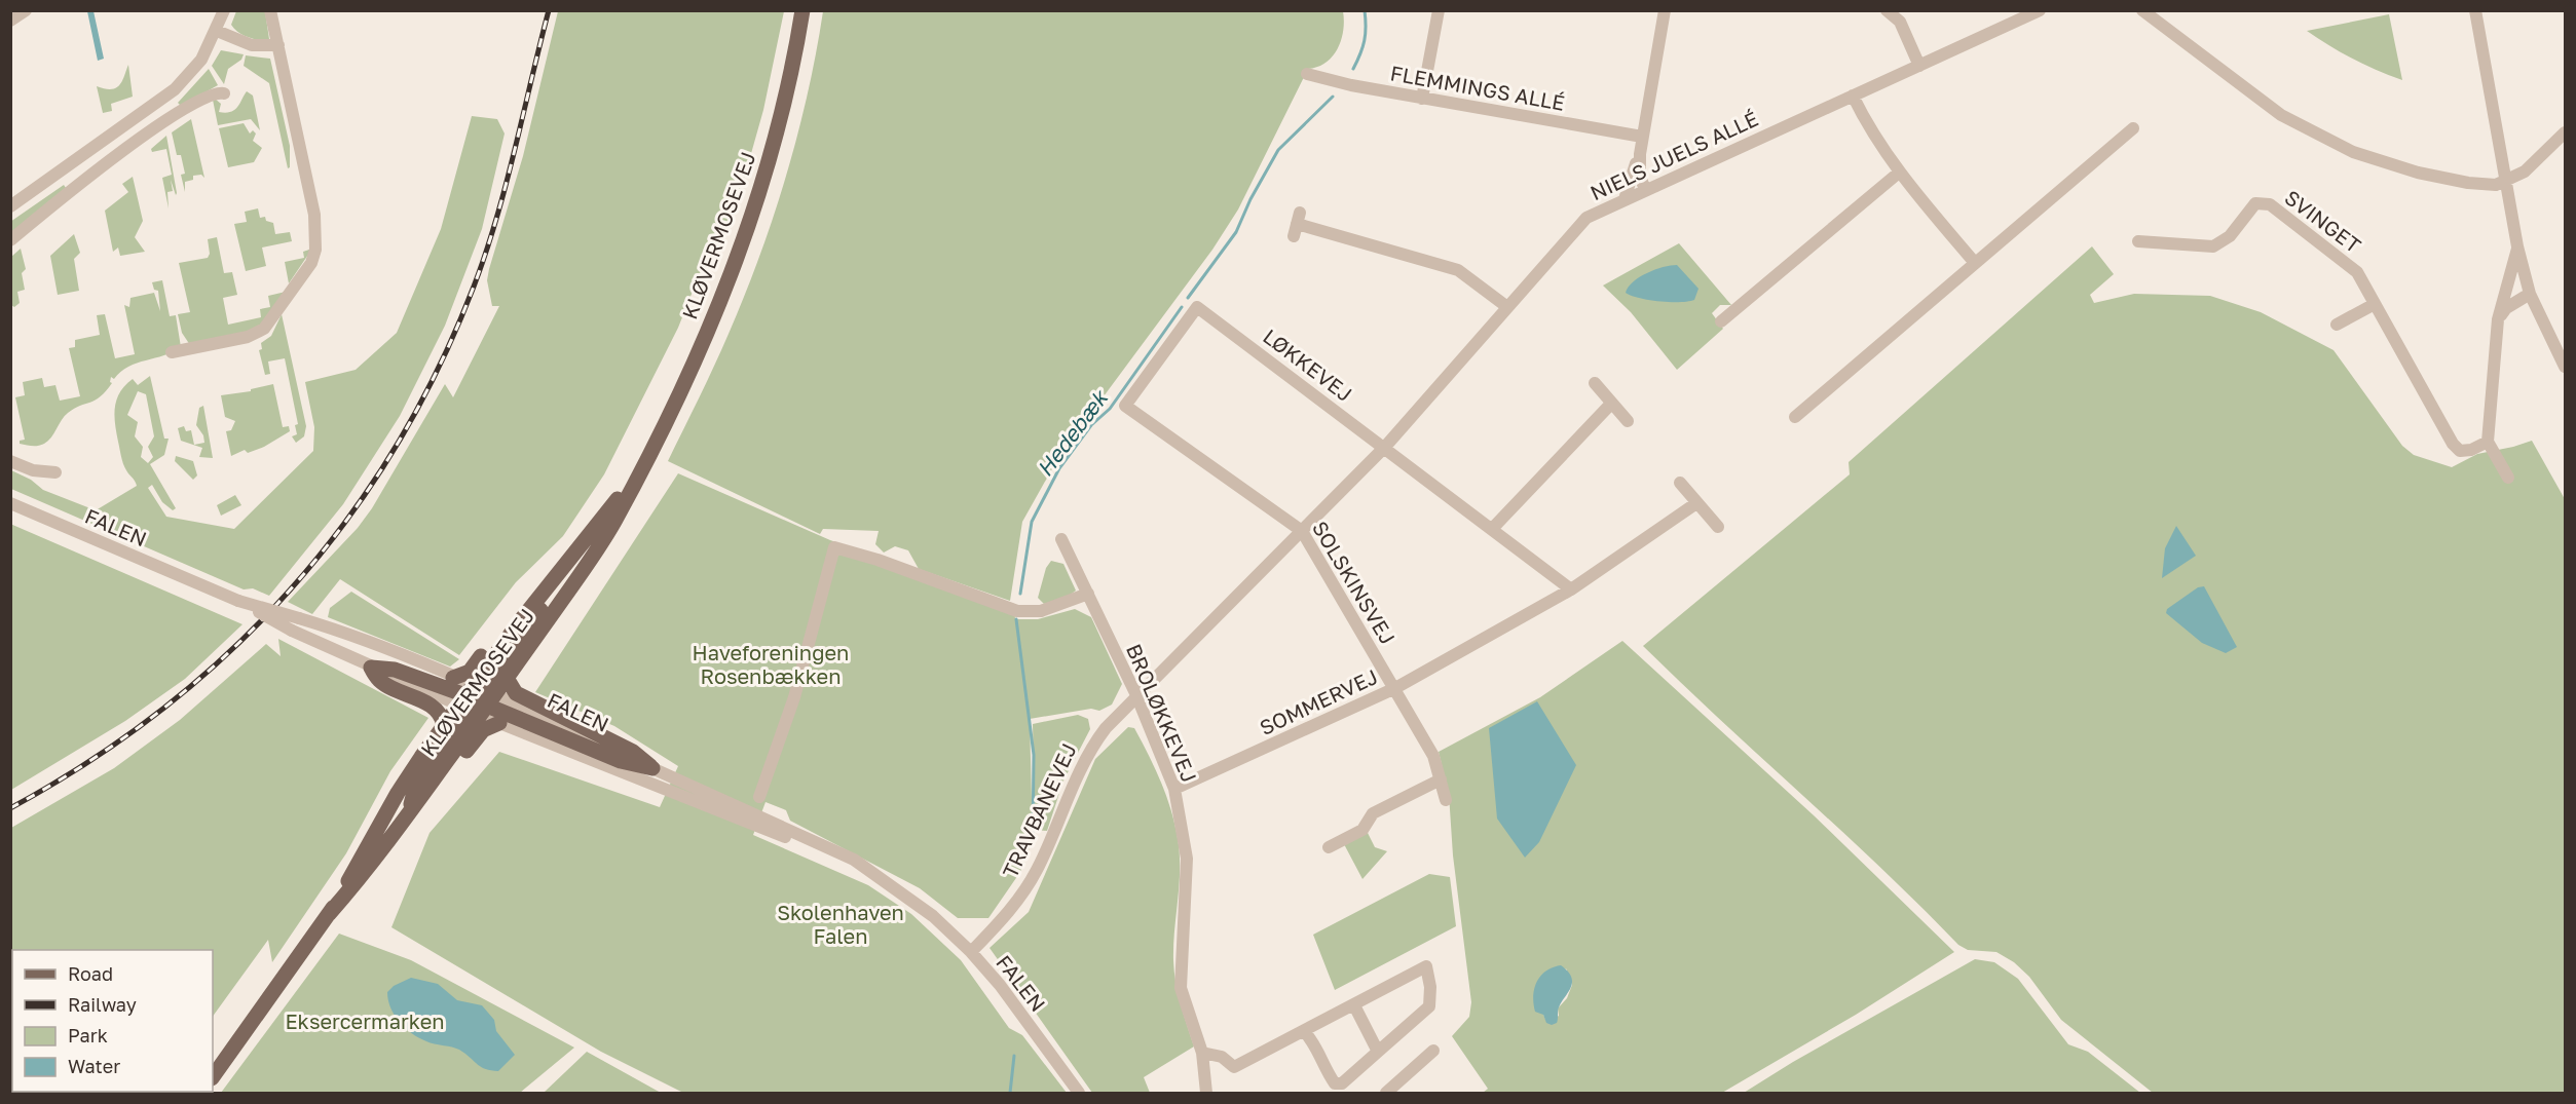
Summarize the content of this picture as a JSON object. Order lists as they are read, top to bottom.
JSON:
{
  "streets": {
    "main road": ["KLØVERMOSEVEJ"],
    "street": [
      "FLEMMINGS ALLÉ",
      "NIELS JUELS ALLÉ",
      "SVINGET",
      "LØKKEVEJ",
      "FALEN",
      "SOLSKINSVEJ",
      "SOMMERVEJ",
      "BROLØKKEVEJ",
      "TRAVBANEVEJ"
    ]
  },
  "crossings": [
    ["NIELS JUELS ALLÉ", "LØKKEVEJ"],
    ["NIELS JUELS ALLÉ", "SOLSKINSVEJ"],
    ["NIELS JUELS ALLÉ", "TRAVBANEVEJ"],
    ["KLØVERMOSEVEJ", "FALEN"],
    ["LØKKEVEJ", "SOLSKINSVEJ"],
    ["LØKKEVEJ", "SOMMERVEJ"],
    ["FALEN", "TRAVBANEVEJ"],
    ["SOLSKINSVEJ", "SOMMERVEJ"],
    ["SOLSKINSVEJ", "TRAVBANEVEJ"],
    ["SOMMERVEJ", "BROLØKKEVEJ"],
    ["BROLØKKEVEJ", "TRAVBANEVEJ"]
  ],
  "water": ["Hedebæk"],
  "parks": ["Haveforeningen Rosenbækken", "Skolenhaven Falen", "Eksercermarken"],
  "legend": [
    "Road",
    "Railway",
    "Park",
    "Water"
  ]
}
